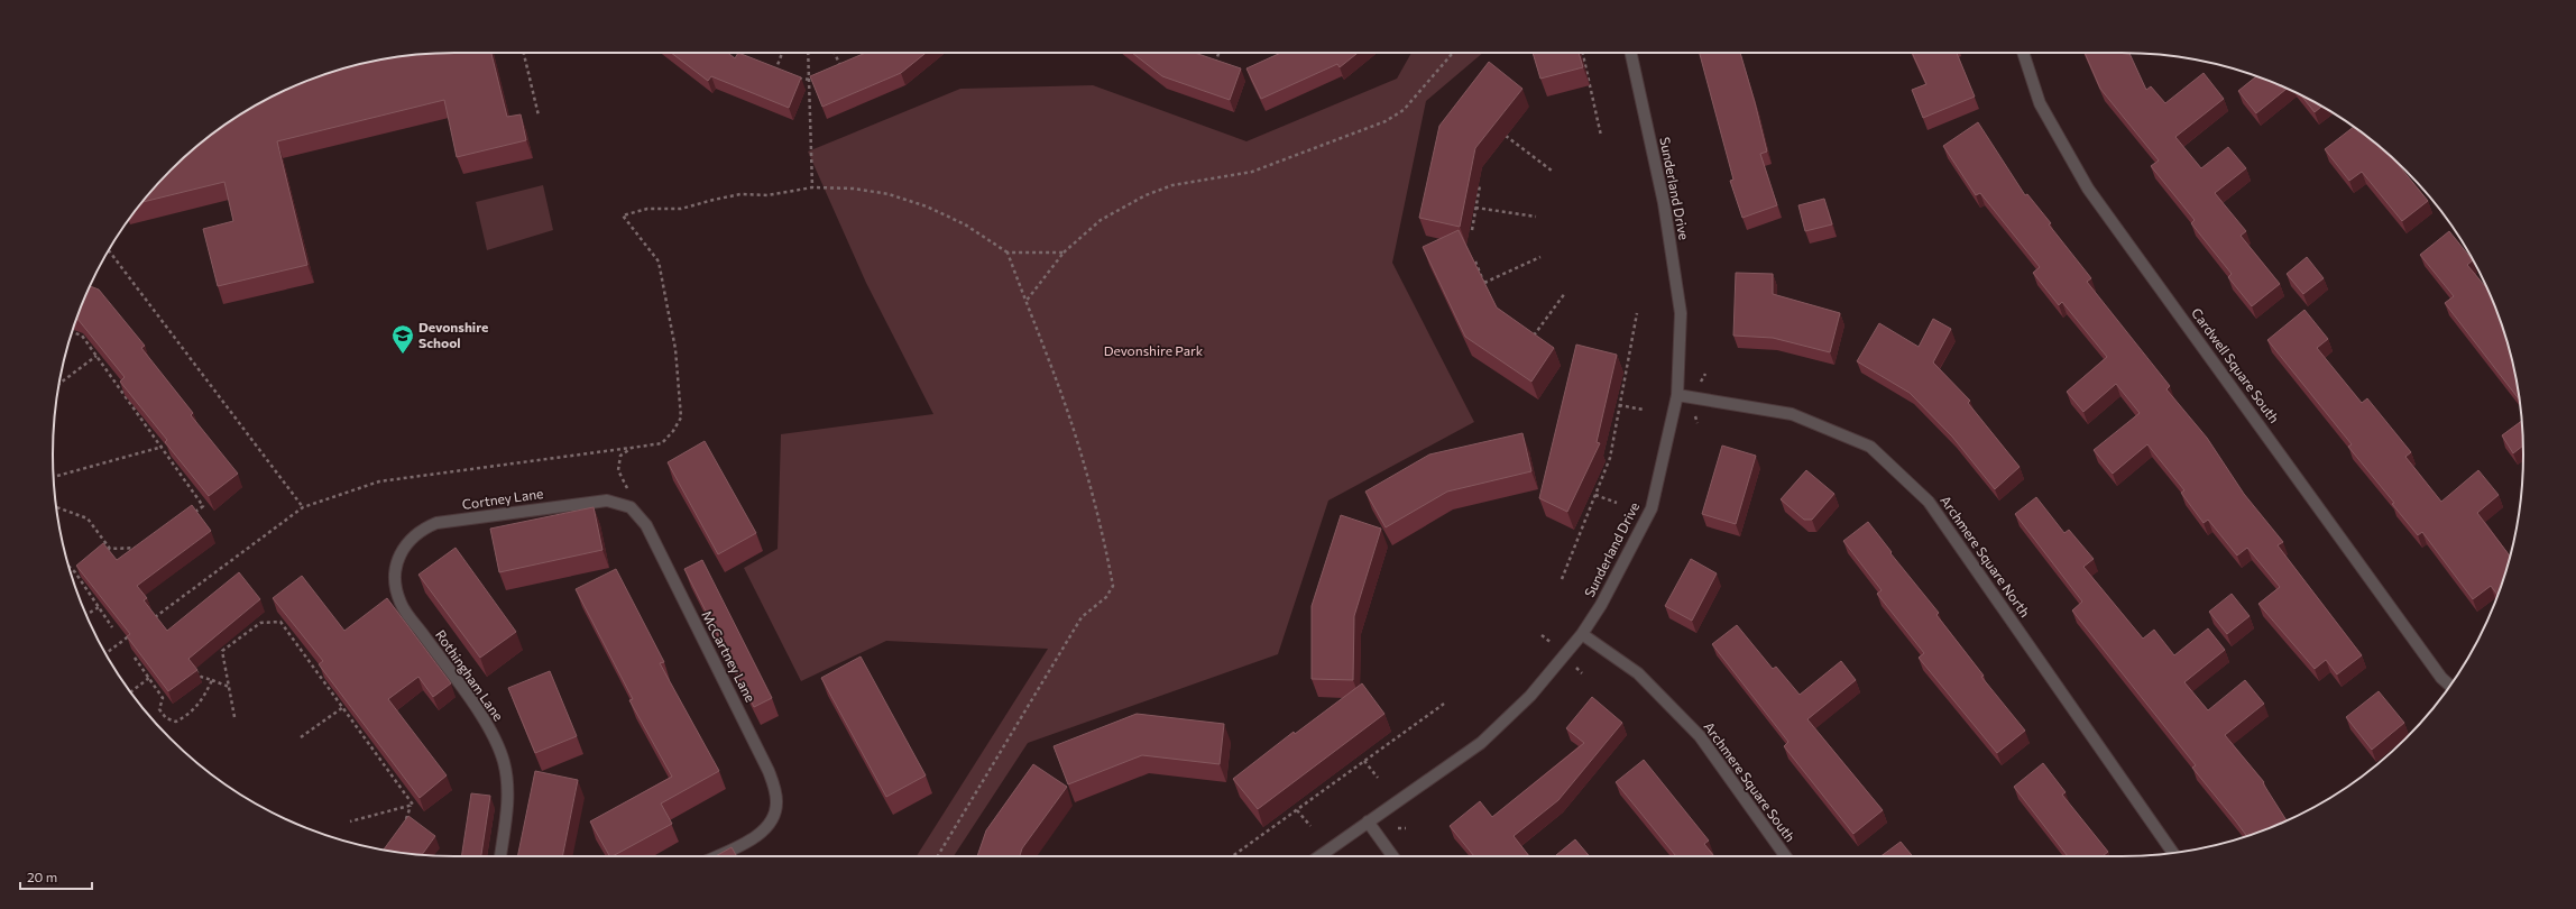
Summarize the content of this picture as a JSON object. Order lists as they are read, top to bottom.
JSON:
{
  "streets": {
    "street": [
      "Sunderland Drive",
      "Cardwell Square South",
      "Cortney Lane",
      "Archmere Square North",
      "McCartney Lane",
      "Rothingham Lane",
      "Archmere Square South"
    ]
  },
  "crossings": [
    ["Sunderland Drive", "Archmere Square North"],
    ["Sunderland Drive", "Archmere Square South"],
    ["Cortney Lane", "McCartney Lane"],
    ["Cortney Lane", "Rothingham Lane"]
  ],
  "parks": ["Devonshire Park"],
  "places": {
    "school or university": ["Devonshire School"]
  },
  "scale_bar": "20 m"
}
